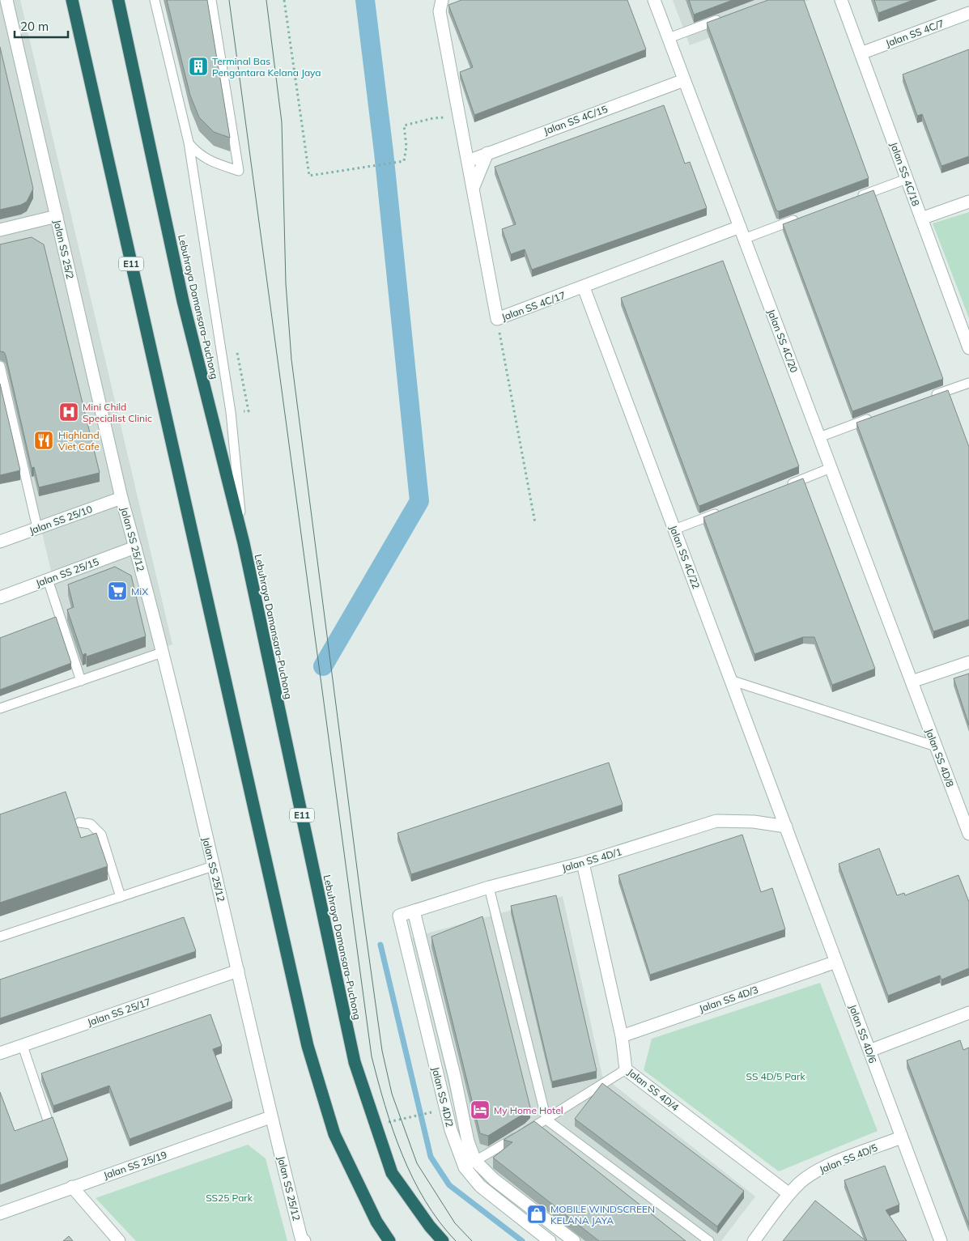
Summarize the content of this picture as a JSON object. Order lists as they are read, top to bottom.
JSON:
{
  "streets": {
    "highway": ["E11", "Lebuhraya Damansara–Puchong"],
    "street": [
      "Jalan SS 4C/7",
      "Jalan SS 4C/15",
      "Jalan SS 4C/18",
      "Jalan SS 25/2",
      "Jalan SS 4C/17",
      "Jalan SS 4C/20",
      "Jalan SS 25/10",
      "Jalan SS 25/12",
      "Jalan SS 4C/22",
      "Jalan SS 25/15",
      "Jalan SS 4D/8",
      "Jalan SS 4D/1",
      "Jalan SS 4D/3",
      "Jalan SS 25/17",
      "Jalan SS 4D/6",
      "Jalan SS 4D/4",
      "Jalan SS 4D/2",
      "Jalan SS 4D/5",
      "Jalan SS 25/19"
    ]
  },
  "crossings": [
    ["Jalan SS 4C/7", "Jalan SS 4C/18"],
    ["Jalan SS 4C/15", "Jalan SS 4C/20"],
    ["Jalan SS 25/2", "Jalan SS 25/10"],
    ["Jalan SS 25/2", "Jalan SS 25/12"],
    ["Jalan SS 4C/17", "Jalan SS 4C/20"],
    ["Jalan SS 4C/17", "Jalan SS 4C/22"],
    ["Jalan SS 4C/20", "Jalan SS 4D/8"],
    ["Jalan SS 25/10", "Jalan SS 25/12"],
    ["Jalan SS 25/12", "Jalan SS 25/15"],
    ["Jalan SS 25/12", "Jalan SS 25/17"],
    ["Jalan SS 25/12", "Jalan SS 25/19"],
    ["Jalan SS 4C/22", "Jalan SS 4D/1"],
    ["Jalan SS 4C/22", "Jalan SS 4D/6"],
    ["Jalan SS 4D/1", "Jalan SS 4D/6"],
    ["Jalan SS 4D/1", "Jalan SS 4D/4"],
    ["Jalan SS 4D/1", "Jalan SS 4D/2"],
    ["Jalan SS 4D/3", "Jalan SS 4D/6"],
    ["Jalan SS 4D/3", "Jalan SS 4D/4"],
    ["Jalan SS 4D/6", "Jalan SS 4D/5"],
    ["Jalan SS 4D/4", "Jalan SS 4D/5"]
  ],
  "parks": ["SS 4D/5 Park", "SS25 Park"],
  "places": {
    "building": ["Terminal Bas Pengantara Kelana Jaya"],
    "hospital": ["Mini Child Specialist Clinic"],
    "restaurant": ["Highland Viet Cafe"],
    "supermarket": ["MiX"],
    "hotel": ["My Home Hotel"],
    "shop": ["MOBILE WINDSCREEN KELANA JAYA"]
  },
  "scale_bar": "20 m"
}
